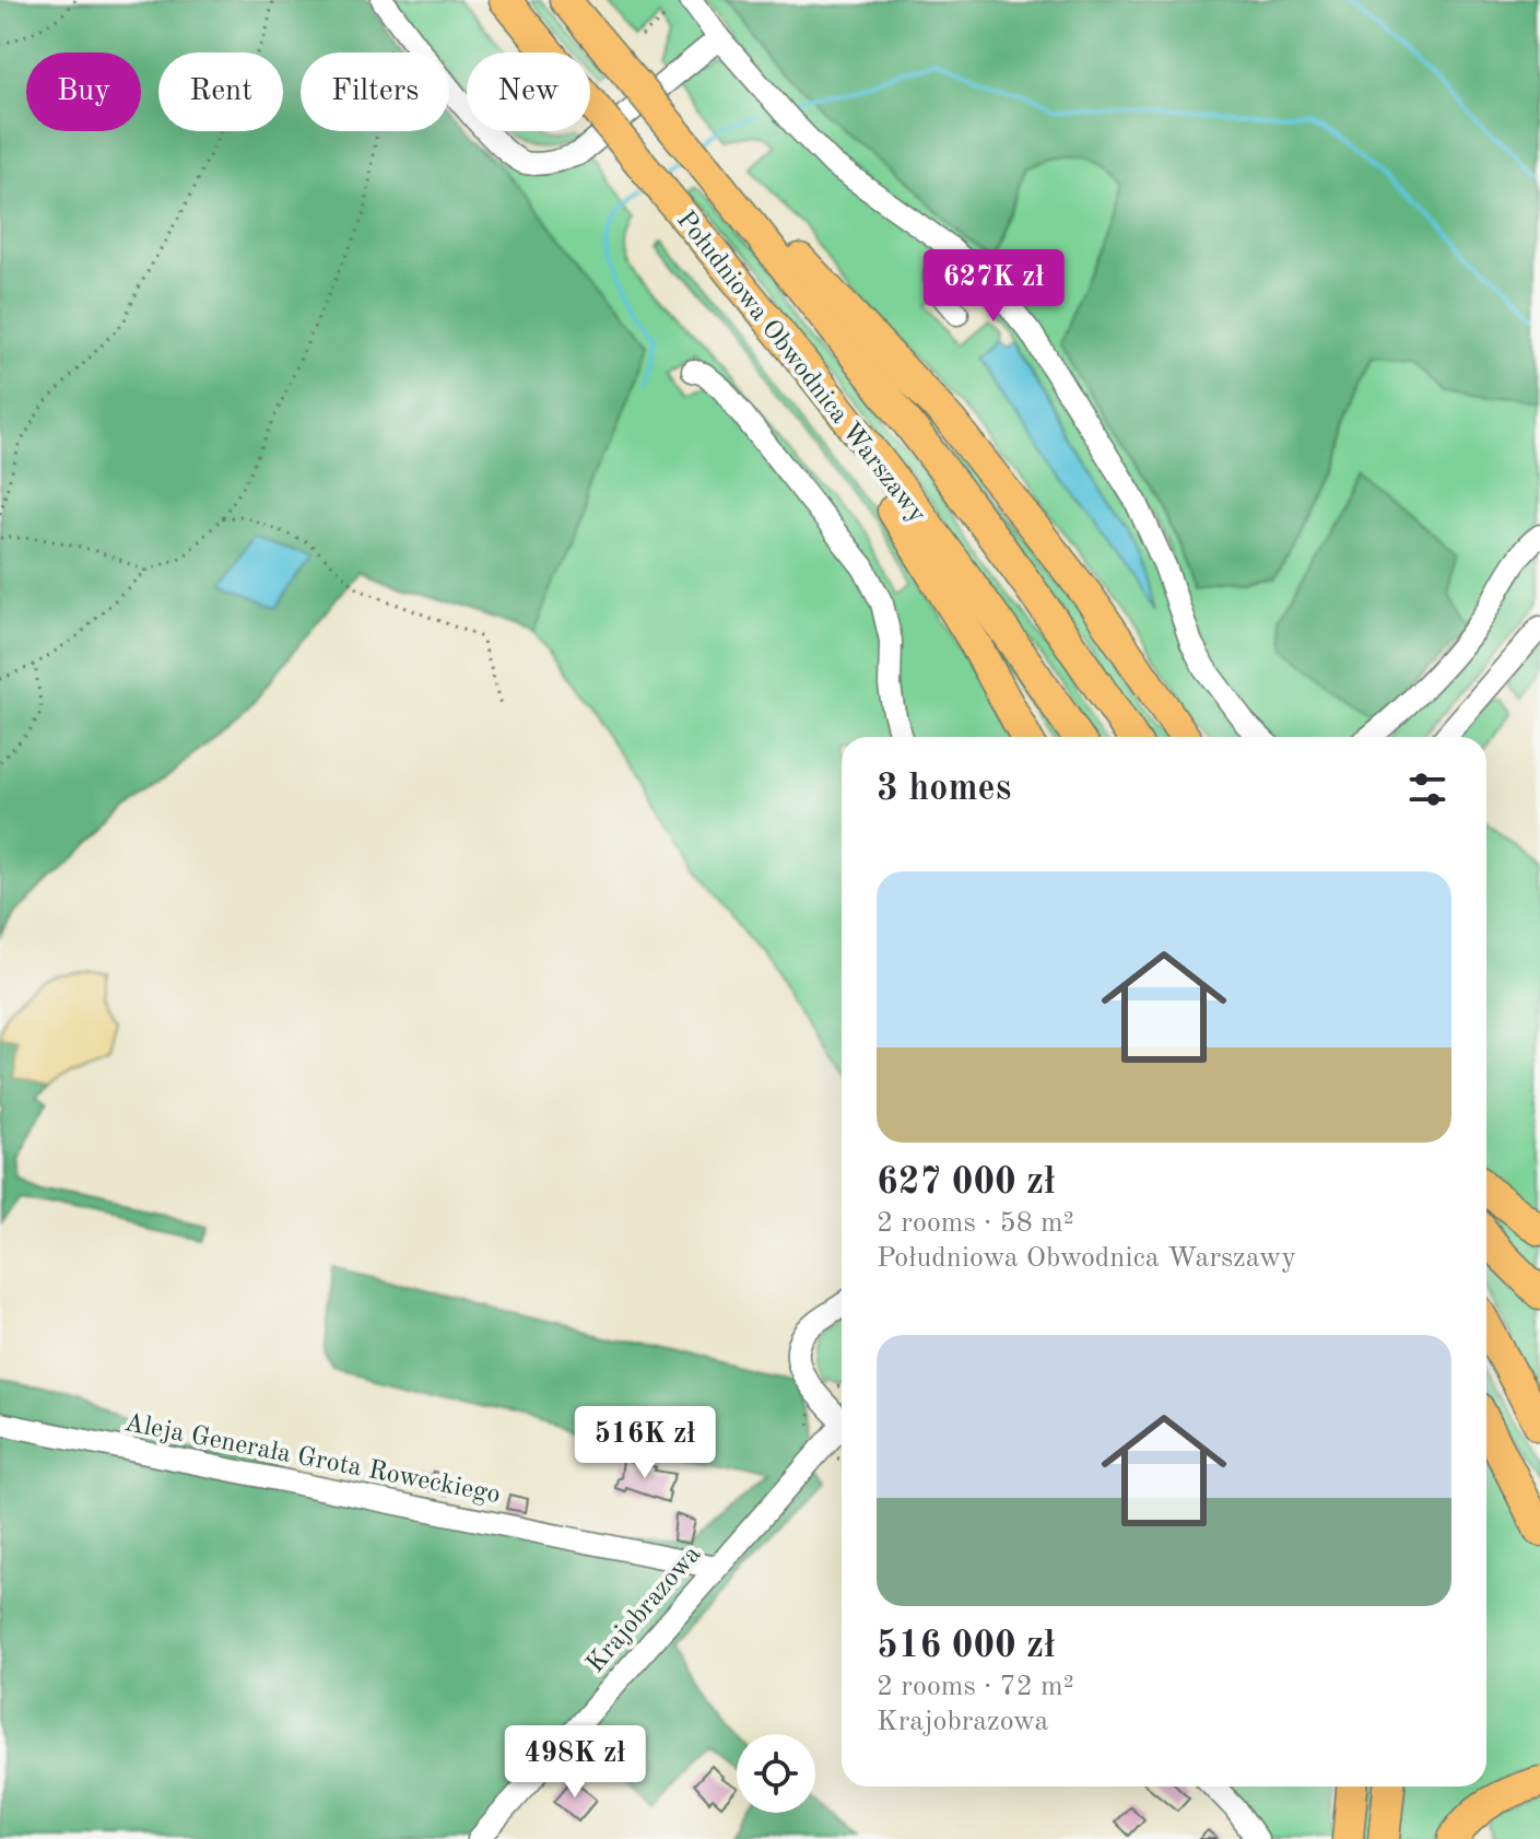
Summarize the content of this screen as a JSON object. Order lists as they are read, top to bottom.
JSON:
{
  "streets": {
    "highway": ["Południowa Obwodnica Warszawy"],
    "street": ["Aleja Generała Grota Roweckiego", "Krajobrazowa"]
  },
  "crossings": [
    ["Aleja Generała Grota Roweckiego", "Krajobrazowa"]
  ],
  "page": {
    "chip": [
      "Buy",
      "Rent",
      "Filters",
      "New"
    ],
    "price": ["627K zł", "516K zł", "498K zł"],
    "heading": "3 homes",
    "list": [
      {
        "name": "627 000 zł",
        "note": "2 rooms · 58 m² · Południowa Obwodnica Warszawy"
      },
      {
        "name": "516 000 zł",
        "note": "2 rooms · 72 m² · Krajobrazowa"
      }
    ]
  }
}
